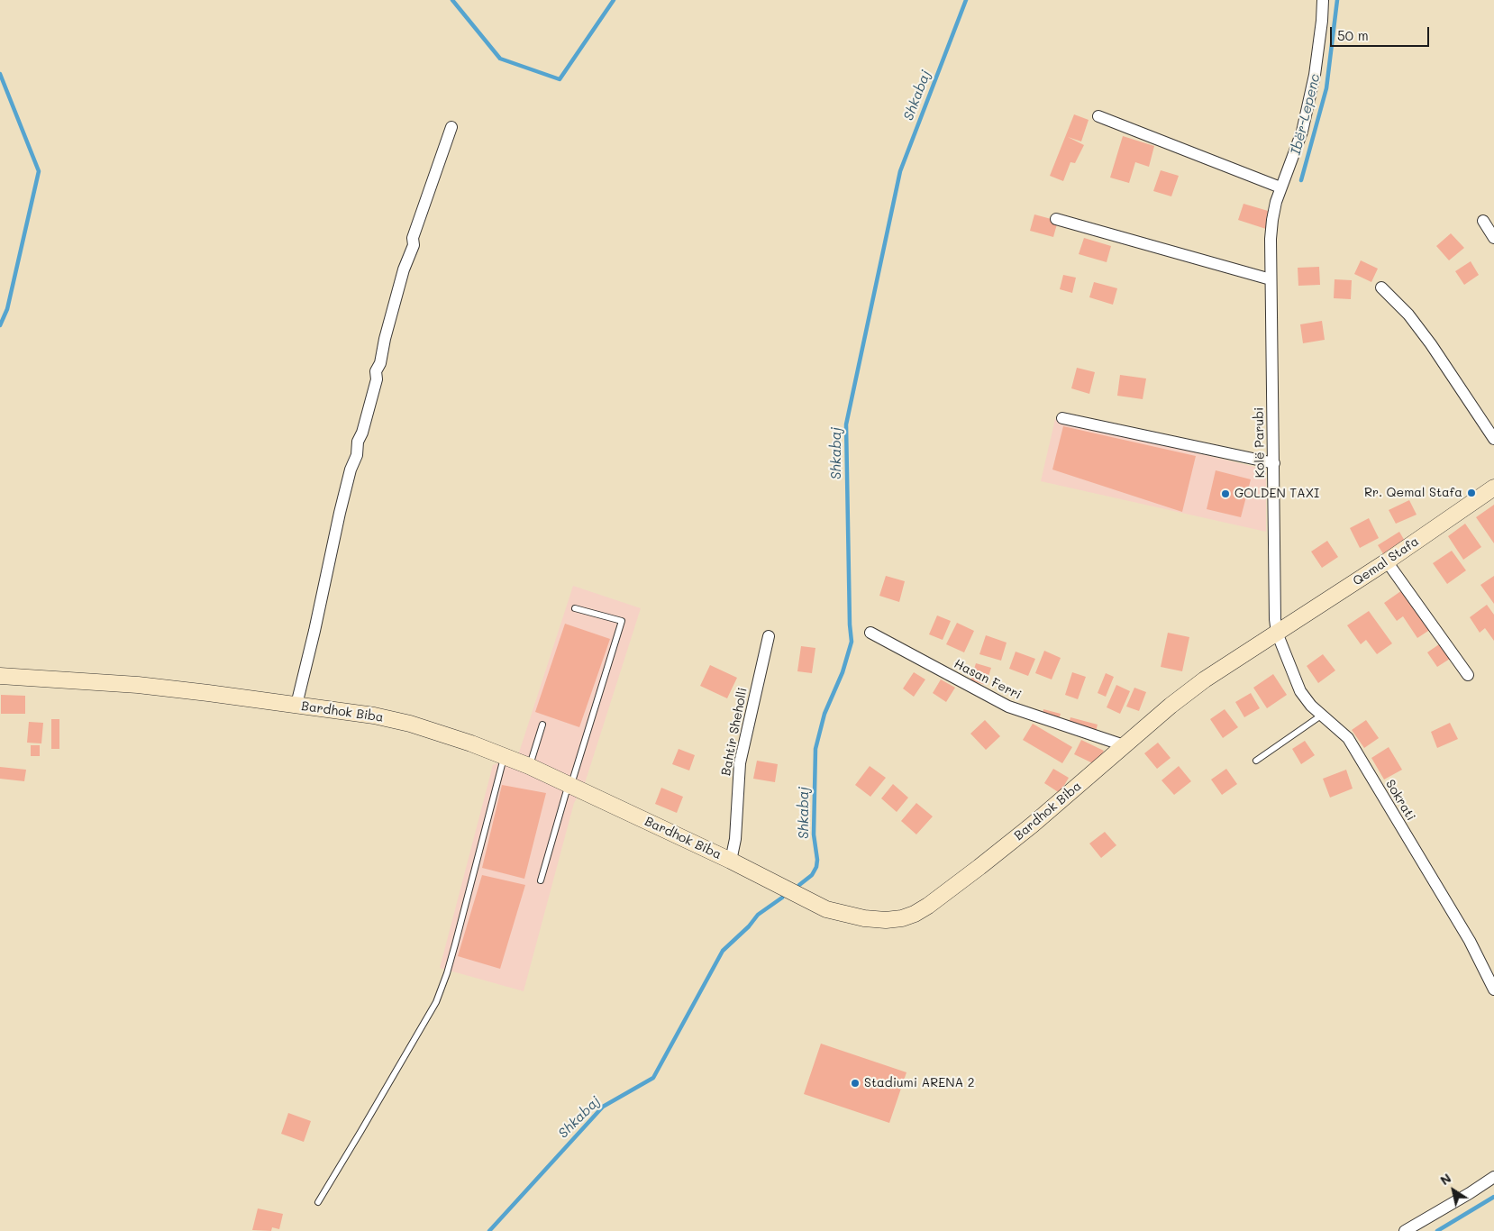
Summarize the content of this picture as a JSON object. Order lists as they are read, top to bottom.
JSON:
{
  "streets": {
    "street": [
      "Kolë Parubi",
      "Qemal Stafa",
      "Hasan Ferri",
      "Bardhok Biba",
      "Bahtir Sheholli",
      "Sokrati"
    ]
  },
  "crossings": [
    ["Kolë Parubi", "Qemal Stafa"],
    ["Kolë Parubi", "Bardhok Biba"],
    ["Kolë Parubi", "Sokrati"],
    ["Qemal Stafa", "Bardhok Biba"],
    ["Qemal Stafa", "Sokrati"],
    ["Hasan Ferri", "Bardhok Biba"],
    ["Bardhok Biba", "Bahtir Sheholli"],
    ["Bardhok Biba", "Sokrati"]
  ],
  "water": ["Shkabaj", "Ibër-Lepenc"],
  "places": ["Rr. Qemal Stafa", "GOLDEN TAXI", "Stadiumi ARENA 2"],
  "scale_bar": "50 m",
  "north": "top left"
}
